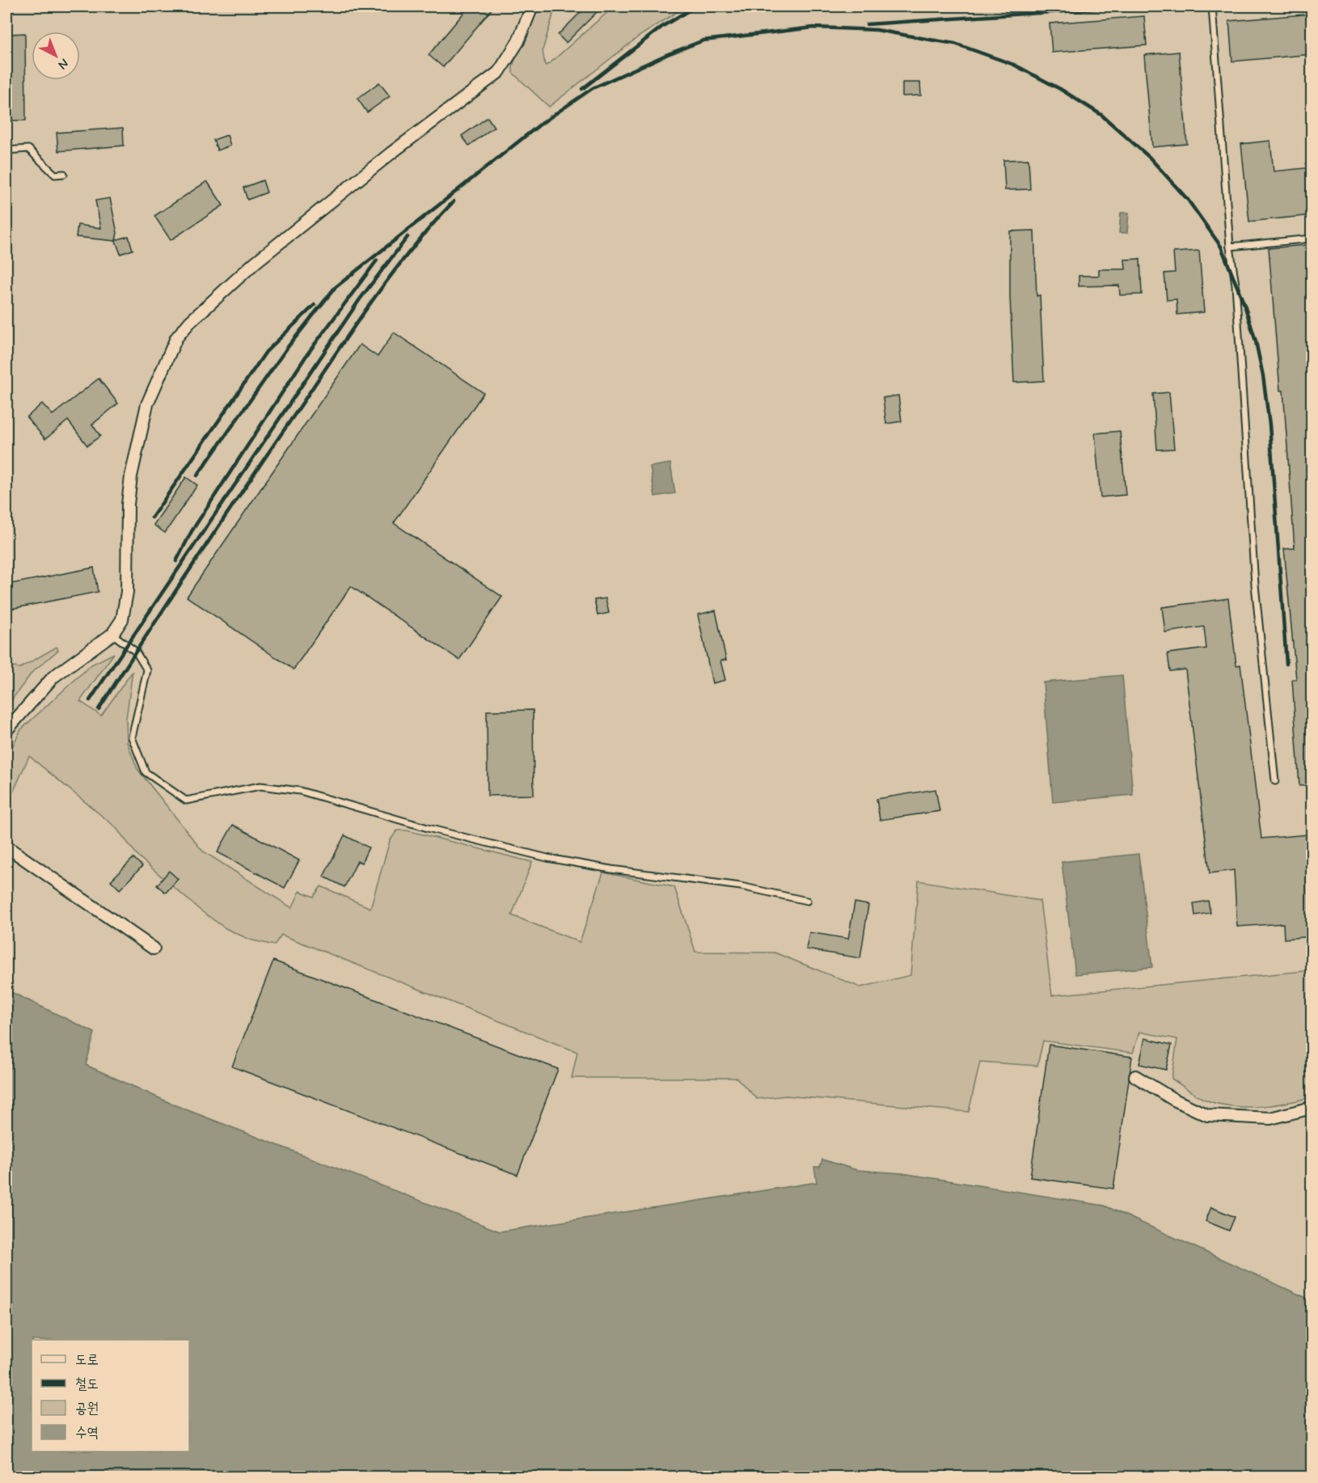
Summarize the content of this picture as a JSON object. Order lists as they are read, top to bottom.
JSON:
{
  "legend": [
    "도로",
    "철도",
    "공원",
    "수역"
  ],
  "north": "bottom right"
}
